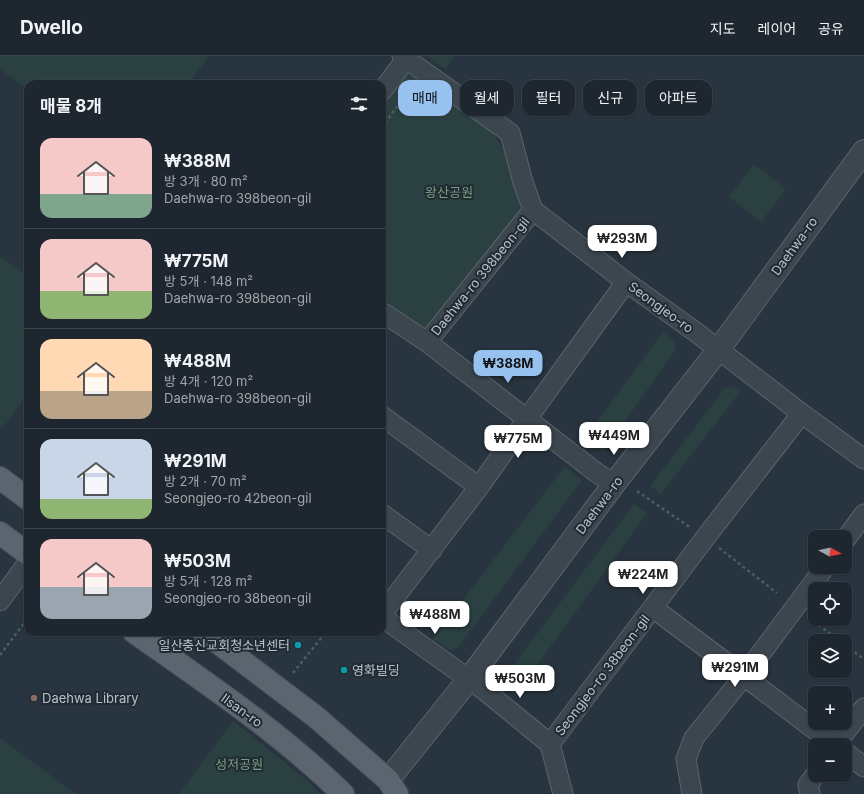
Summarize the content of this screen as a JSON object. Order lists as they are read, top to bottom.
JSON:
{
  "streets": {
    "main road": ["Ilsan-ro"],
    "street": [
      "Daehwa-ro",
      "Daehwa-ro 398beon-gil",
      "Seongjeo-ro",
      "Seongjeo-ro 38beon-gil"
    ]
  },
  "crossings": [
    ["Daehwa-ro", "Daehwa-ro 398beon-gil"],
    ["Daehwa-ro", "Seongjeo-ro"],
    ["Daehwa-ro 398beon-gil", "Seongjeo-ro"],
    ["Seongjeo-ro", "Seongjeo-ro 38beon-gil"]
  ],
  "parks": ["왕산공원", "성저공원"],
  "places": ["일산충신교회청소년센터", "영화빌딩", "Daehwa Library"],
  "north": "right",
  "page": {
    "header": "Dwello",
    "nav": ["지도", "레이어", "공유"],
    "chip": [
      "매매",
      "월세",
      "필터",
      "신규",
      "아파트"
    ],
    "heading": "매물 8개",
    "list": [
      {
        "name": "₩388M",
        "note": "방 3개 · 80 m² · Daehwa-ro 398beon-gil"
      },
      {
        "name": "₩775M",
        "note": "방 5개 · 148 m² · Daehwa-ro 398beon-gil"
      },
      {
        "name": "₩488M",
        "note": "방 4개 · 120 m² · Daehwa-ro 398beon-gil"
      },
      {
        "name": "₩291M",
        "note": "방 2개 · 70 m² · Seongjeo-ro 42beon-gil"
      },
      {
        "name": "₩503M",
        "note": "방 5개 · 128 m² · Seongjeo-ro 38beon-gil"
      }
    ],
    "price": [
      "₩293M",
      "₩388M",
      "₩449M",
      "₩775M",
      "₩224M",
      "₩488M",
      "₩291M",
      "₩503M"
    ],
    "map_buttons": ["+", "−"]
  }
}
